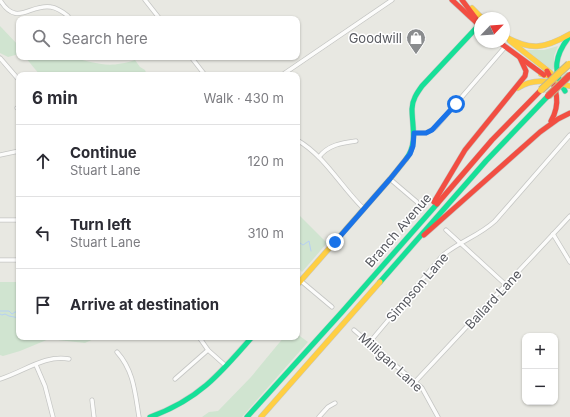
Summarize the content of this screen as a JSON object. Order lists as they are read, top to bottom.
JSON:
{
  "streets": {
    "main road": ["Branch Avenue"],
    "street": ["Simpson Lane", "Ballard Lane", "Milligan Lane"]
  },
  "crossings": [
    ["Simpson Lane", "Milligan Lane"],
    ["Ballard Lane", "Milligan Lane"]
  ],
  "places": {
    "shop": ["Goodwill"]
  },
  "north": "top right",
  "page": {
    "search": "Search here",
    "heading": ["6 min", "Walk · 430 m"],
    "list": [
      ["Continue", "Stuart Lane", "120 m"],
      ["Turn left", "Stuart Lane", "310 m"],
      "Arrive at destination"
    ],
    "map_buttons": ["+", "−"]
  }
}
